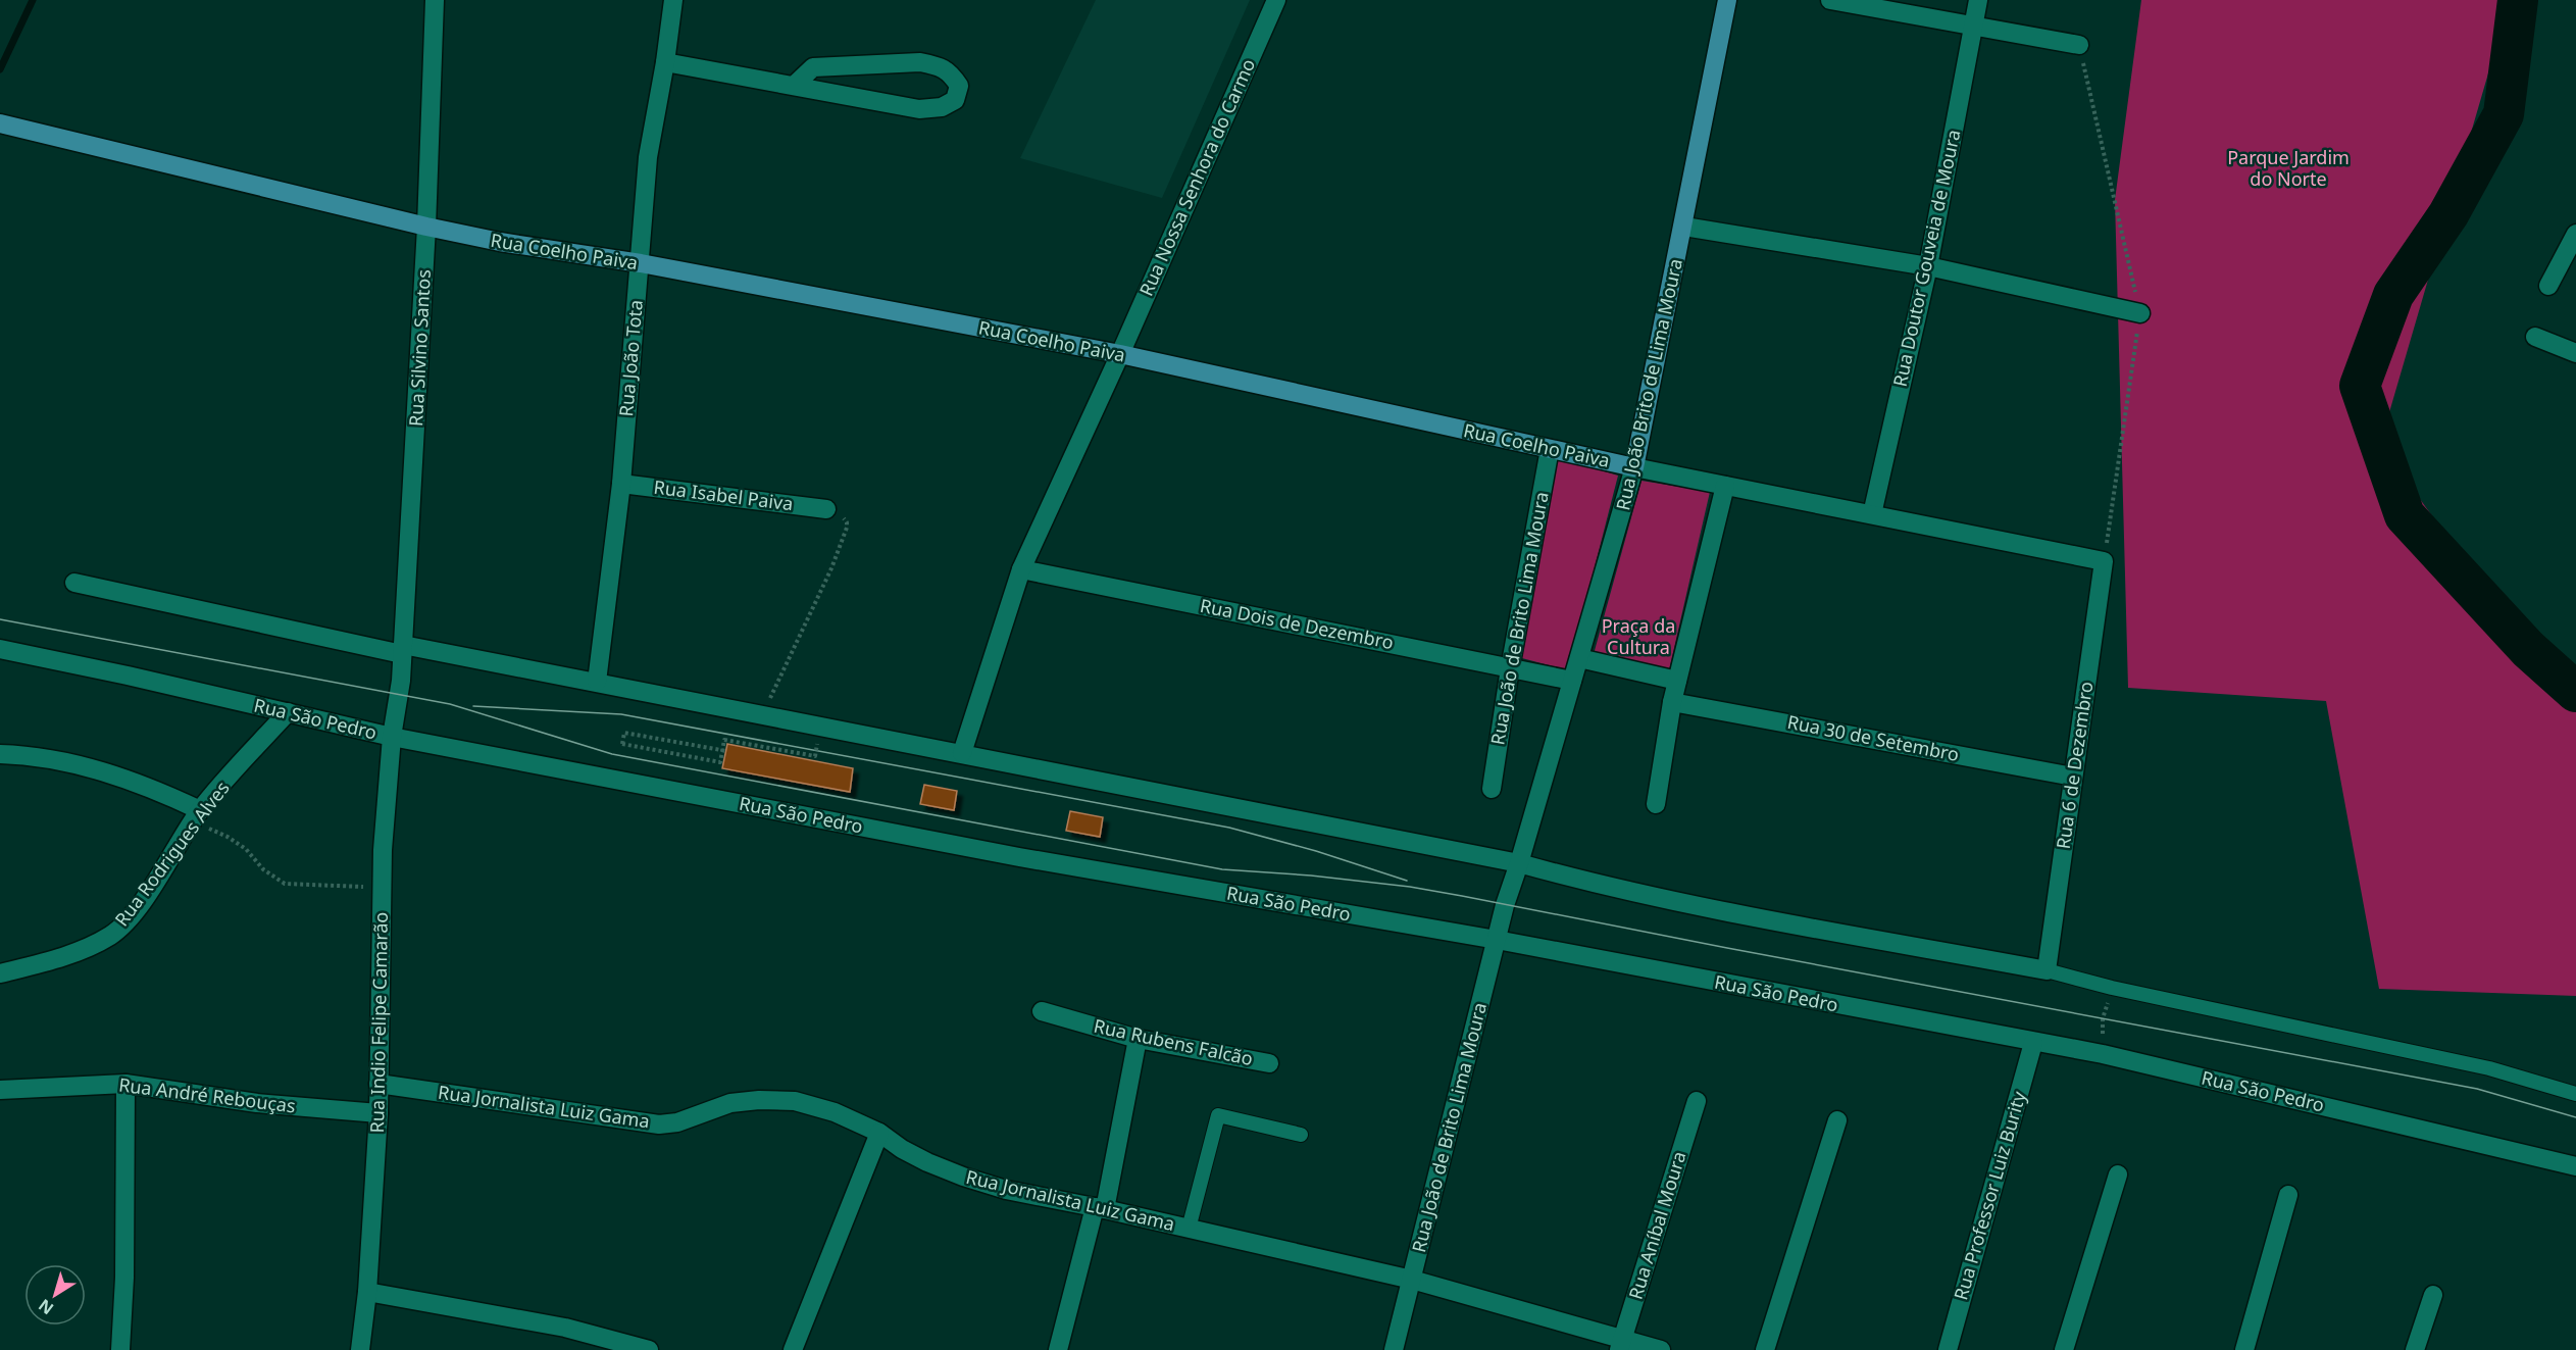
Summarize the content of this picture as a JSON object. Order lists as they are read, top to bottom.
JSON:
{
  "streets": {
    "main road": ["Rua Coelho Paiva", "Rua João Brito de Lima Moura"],
    "street": [
      "Rua Nossa Senhora do Carmo",
      "Rua Doutor Gouveia de Moura",
      "Rua Silvino Santos",
      "Rua João Tota",
      "Rua Isabel Paiva",
      "Rua João de Brito Lima Moura",
      "Rua Dois de Dezembro",
      "Rua São Pedro",
      "Rua 30 de Setembro",
      "Rua 6 de Dezembro",
      "Rua Rodrigues Alves",
      "Rua Indio Felipe Camarão",
      "Rua Rubens Falcão",
      "Rua André Rebouças",
      "Rua Jornalista Luiz Gama",
      "Rua Professor Luiz Burity",
      "Rua Aníbal Moura"
    ]
  },
  "crossings": [
    ["Rua Nossa Senhora do Carmo", "Rua Coelho Paiva"],
    ["Rua Nossa Senhora do Carmo", "Rua Dois de Dezembro"],
    ["Rua Coelho Paiva", "Rua Doutor Gouveia de Moura"],
    ["Rua Coelho Paiva", "Rua Silvino Santos"],
    ["Rua Coelho Paiva", "Rua João Tota"],
    ["Rua Coelho Paiva", "Rua João Brito de Lima Moura"],
    ["Rua Coelho Paiva", "Rua João de Brito Lima Moura"],
    ["Rua Coelho Paiva", "Rua 6 de Dezembro"],
    ["Rua Silvino Santos", "Rua Indio Felipe Camarão"],
    ["Rua João Tota", "Rua Isabel Paiva"],
    ["Rua João Brito de Lima Moura", "Rua João de Brito Lima Moura"],
    ["Rua João Brito de Lima Moura", "Rua Dois de Dezembro"],
    ["Rua João de Brito Lima Moura", "Rua Dois de Dezembro"],
    ["Rua João de Brito Lima Moura", "Rua São Pedro"],
    ["Rua João de Brito Lima Moura", "Rua Jornalista Luiz Gama"],
    ["Rua São Pedro", "Rua Rodrigues Alves"],
    ["Rua São Pedro", "Rua Indio Felipe Camarão"],
    ["Rua São Pedro", "Rua Professor Luiz Burity"],
    ["Rua 30 de Setembro", "Rua 6 de Dezembro"],
    ["Rua Indio Felipe Camarão", "Rua André Rebouças"],
    ["Rua Indio Felipe Camarão", "Rua Jornalista Luiz Gama"],
    ["Rua Jornalista Luiz Gama", "Rua Aníbal Moura"]
  ],
  "parks": ["Parque Jardim do Norte", "Praça da Cultura"],
  "north": "bottom left"
}
